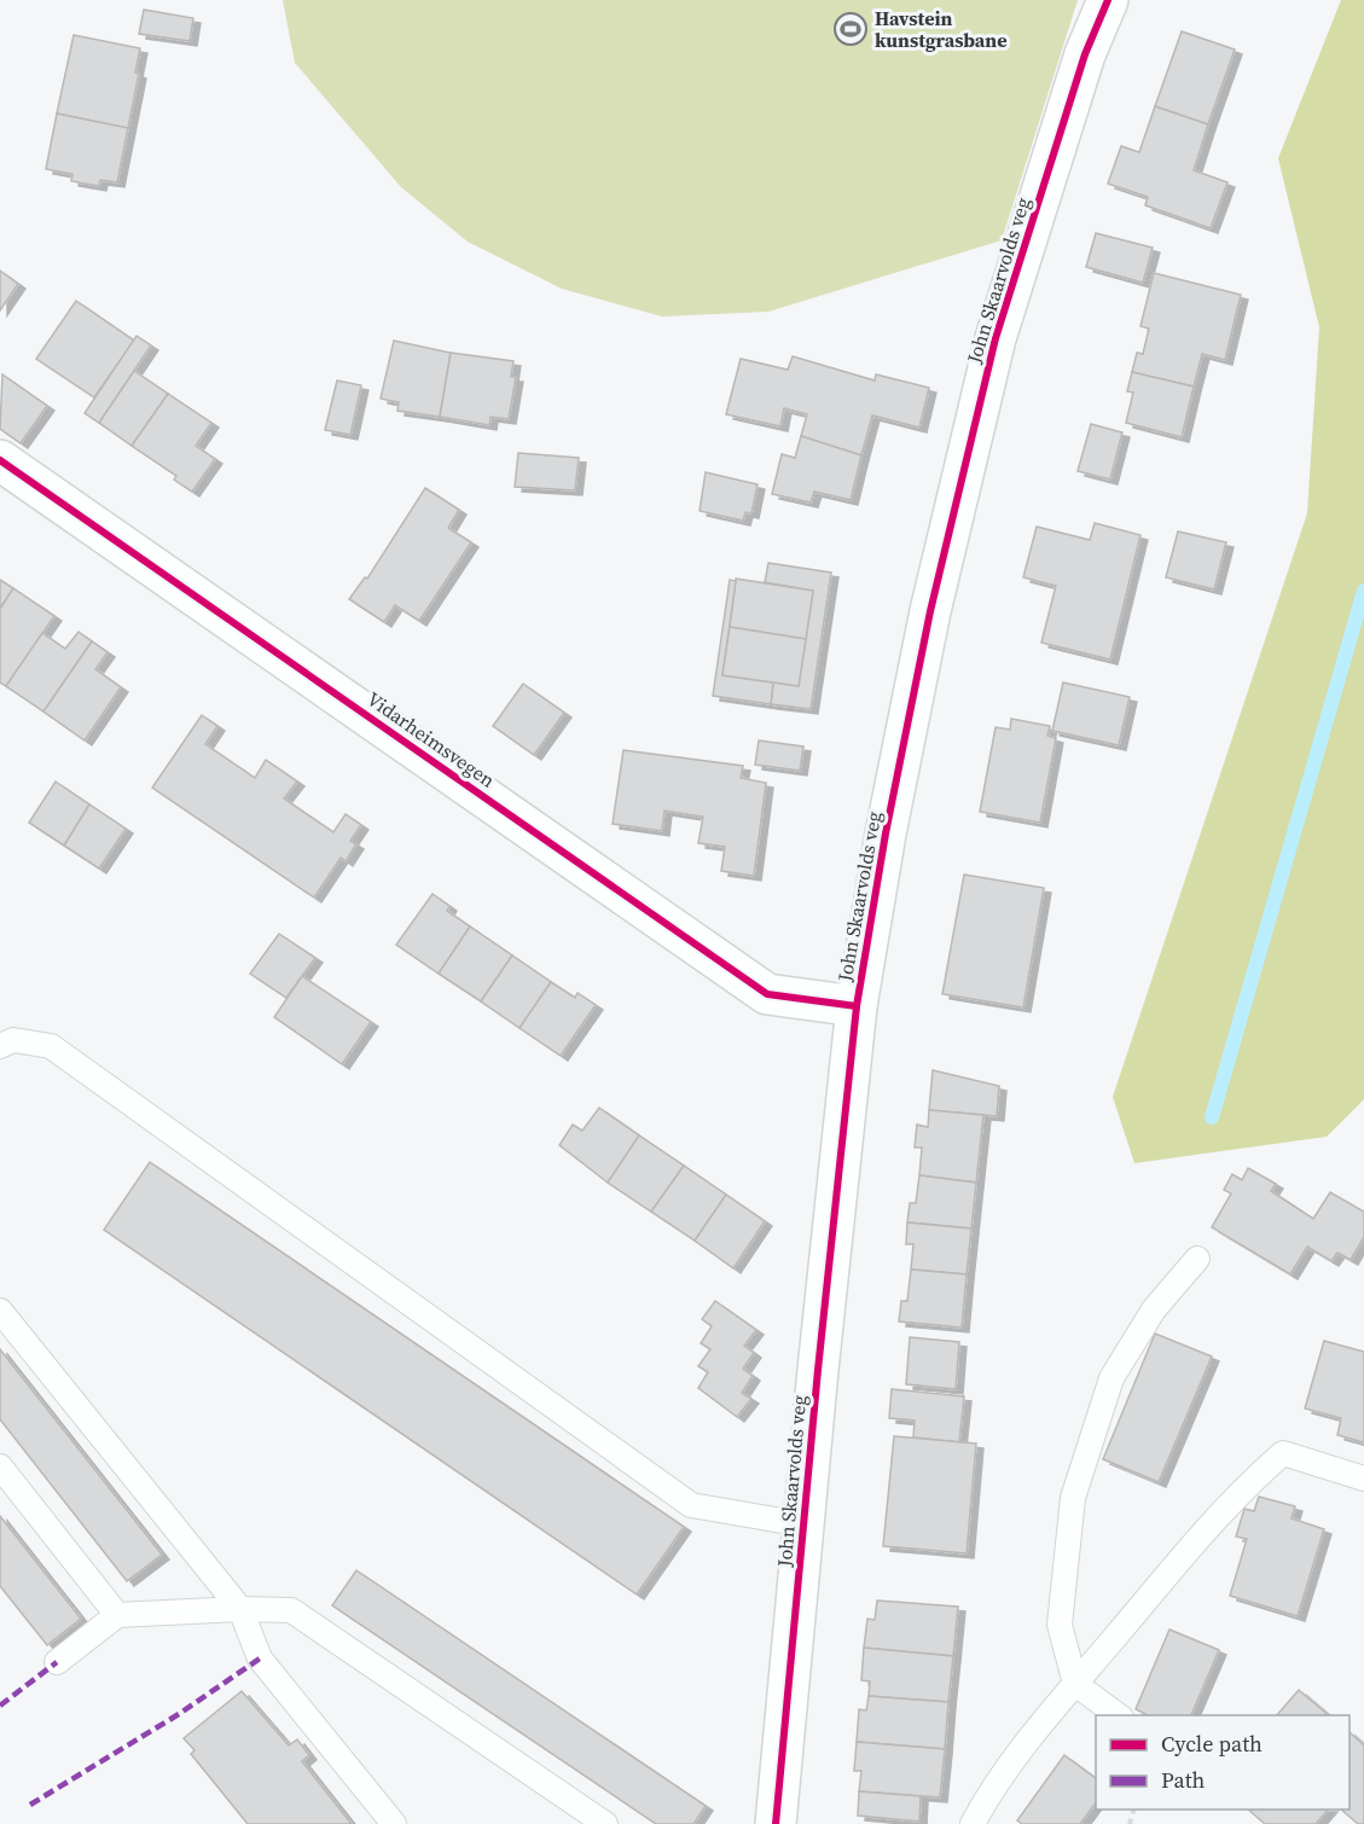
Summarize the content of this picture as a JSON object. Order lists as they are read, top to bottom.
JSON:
{
  "streets": {
    "street": ["John Skaarvolds veg", "Vidarheimsvegen"]
  },
  "crossings": [
    ["John Skaarvolds veg", "Vidarheimsvegen"]
  ],
  "places": {
    "sports": ["Havstein kunstgrasbane"]
  },
  "legend": ["Cycle path", "Path"]
}
